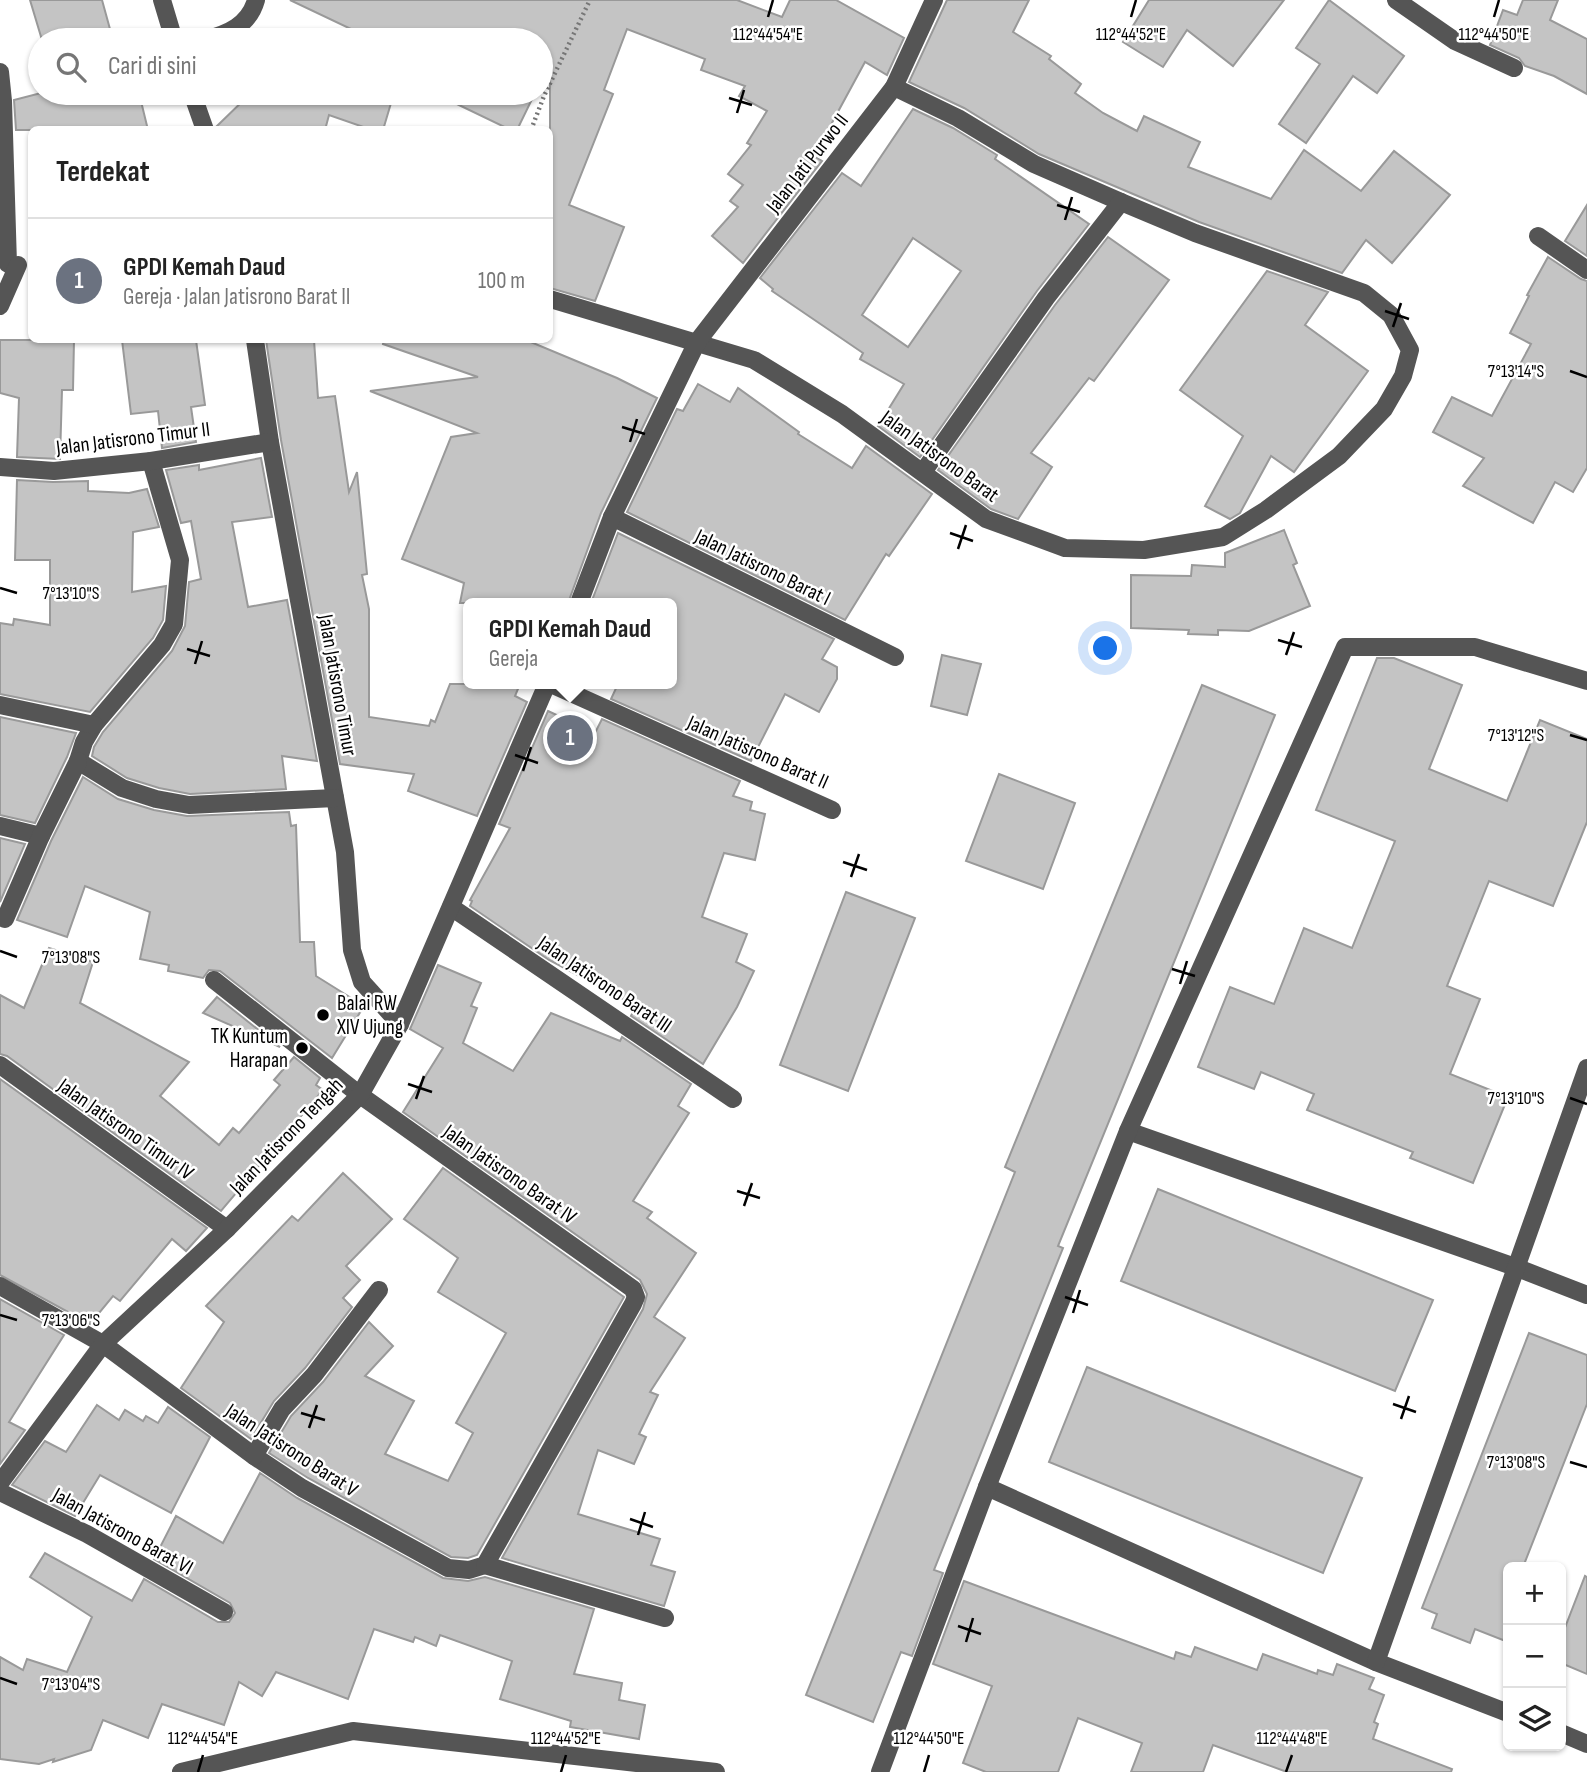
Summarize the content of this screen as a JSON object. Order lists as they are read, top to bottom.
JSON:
{
  "streets": {
    "street": [
      "Jalan Jati Purwo II",
      "Jalan Jatisrono Timur II",
      "Jalan Jatisrono Barat",
      "Jalan Jatisrono Barat I",
      "Jalan Jatisrono Timur",
      "Jalan Jatisrono Barat II",
      "Jalan Jatisrono Barat III",
      "Jalan Jatisrono Timur IV",
      "Jalan Jatisrono Tengah",
      "Jalan Jatisrono Barat IV",
      "Jalan Jatisrono Barat V",
      "Jalan Jatisrono Barat VI"
    ]
  },
  "crossings": [
    ["Jalan Jati Purwo II", "Jalan Jatisrono Barat"],
    ["Jalan Jatisrono Timur II", "Jalan Jatisrono Timur"],
    ["Jalan Jatisrono Timur", "Jalan Jatisrono Tengah"],
    ["Jalan Jatisrono Barat III", "Jalan Jatisrono Tengah"],
    ["Jalan Jatisrono Timur IV", "Jalan Jatisrono Tengah"],
    ["Jalan Jatisrono Tengah", "Jalan Jatisrono Barat IV"],
    ["Jalan Jatisrono Tengah", "Jalan Jatisrono Barat V"],
    ["Jalan Jatisrono Barat IV", "Jalan Jatisrono Barat V"]
  ],
  "places": ["Balai RW XIV Ujung", "TK Kuntum Harapan"],
  "page": {
    "search": "Cari di sini",
    "heading": "Terdekat",
    "list": [
      {
        "mark": "1",
        "name": "GPDI Kemah Daud",
        "note": "Gereja · Jalan Jatisrono Barat II",
        "value": "100 m"
      }
    ],
    "popup": ["GPDI Kemah Daud", "Gereja"],
    "pins": "1",
    "map_buttons": ["+", "−"]
  },
  "coordinates": [
    "112°44'54\"E",
    "112°44'52\"E",
    "112°44'50\"E",
    "7°13'14\"S",
    "7°13'10\"S",
    "7°13'12\"S",
    "7°13'08\"S",
    "7°13'06\"S",
    "7°13'04\"S",
    "112°44'48\"E"
  ]
}
